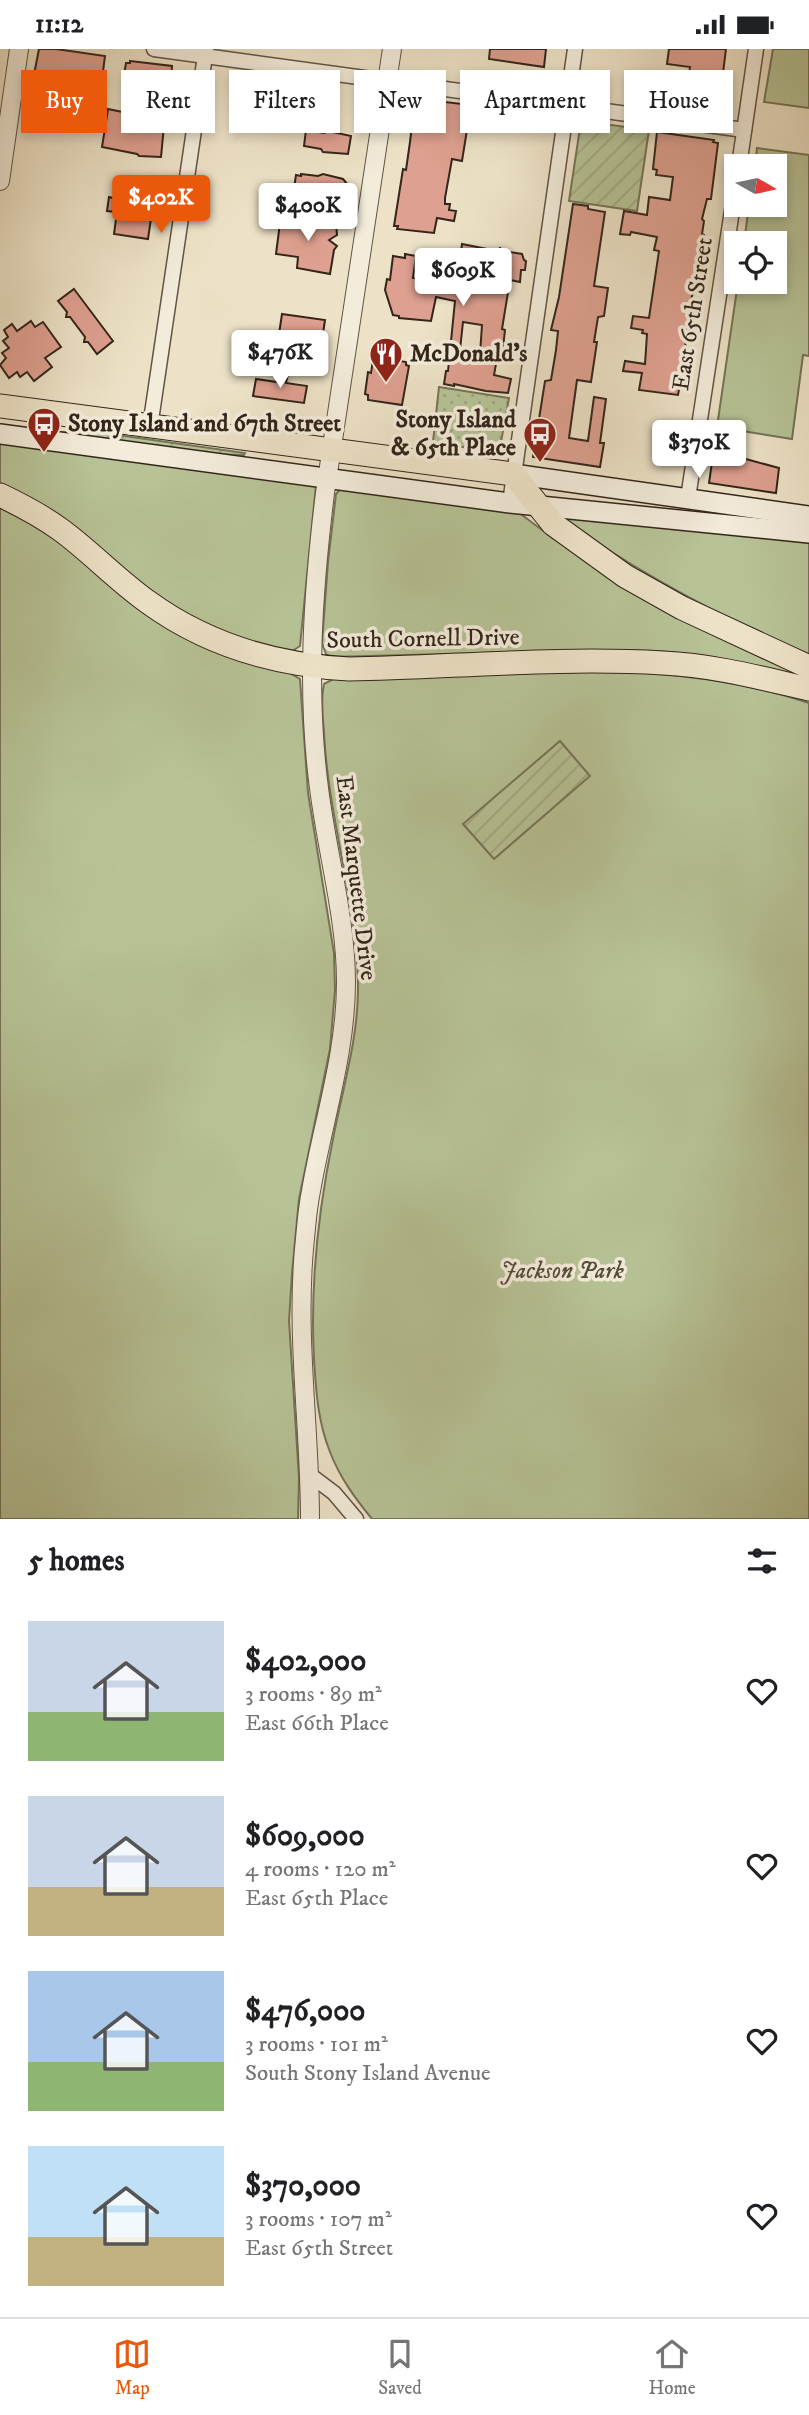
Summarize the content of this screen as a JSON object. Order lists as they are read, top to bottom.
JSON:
{
  "streets": {
    "highway": ["South Cornell Drive"],
    "street": ["East 65th Street", "East Marquette Drive"]
  },
  "crossings": [
    ["South Cornell Drive", "East Marquette Drive"]
  ],
  "parks": ["Jackson Park"],
  "places": {
    "restaurant": ["McDonald's"],
    "bus stop": ["Stony Island and 67th Street", "Stony Island & 65th Place"]
  },
  "north": "right",
  "page": {
    "status": "11:12",
    "chip": [
      "Buy",
      "Rent",
      "Filters",
      "New",
      "Apartment",
      "House"
    ],
    "price": [
      "$402K",
      "$400K",
      "$609K",
      "$476K",
      "$370K"
    ],
    "heading": "5 homes",
    "list": [
      {
        "name": "$402,000",
        "note": "3 rooms · 89 m² · East 66th Place"
      },
      {
        "name": "$609,000",
        "note": "4 rooms · 120 m² · East 65th Place"
      },
      {
        "name": "$476,000",
        "note": "3 rooms · 101 m² · South Stony Island Avenue"
      },
      {
        "name": "$370,000",
        "note": "3 rooms · 107 m² · East 65th Street"
      }
    ],
    "tabs": ["Map", "Saved", "Home"]
  }
}
